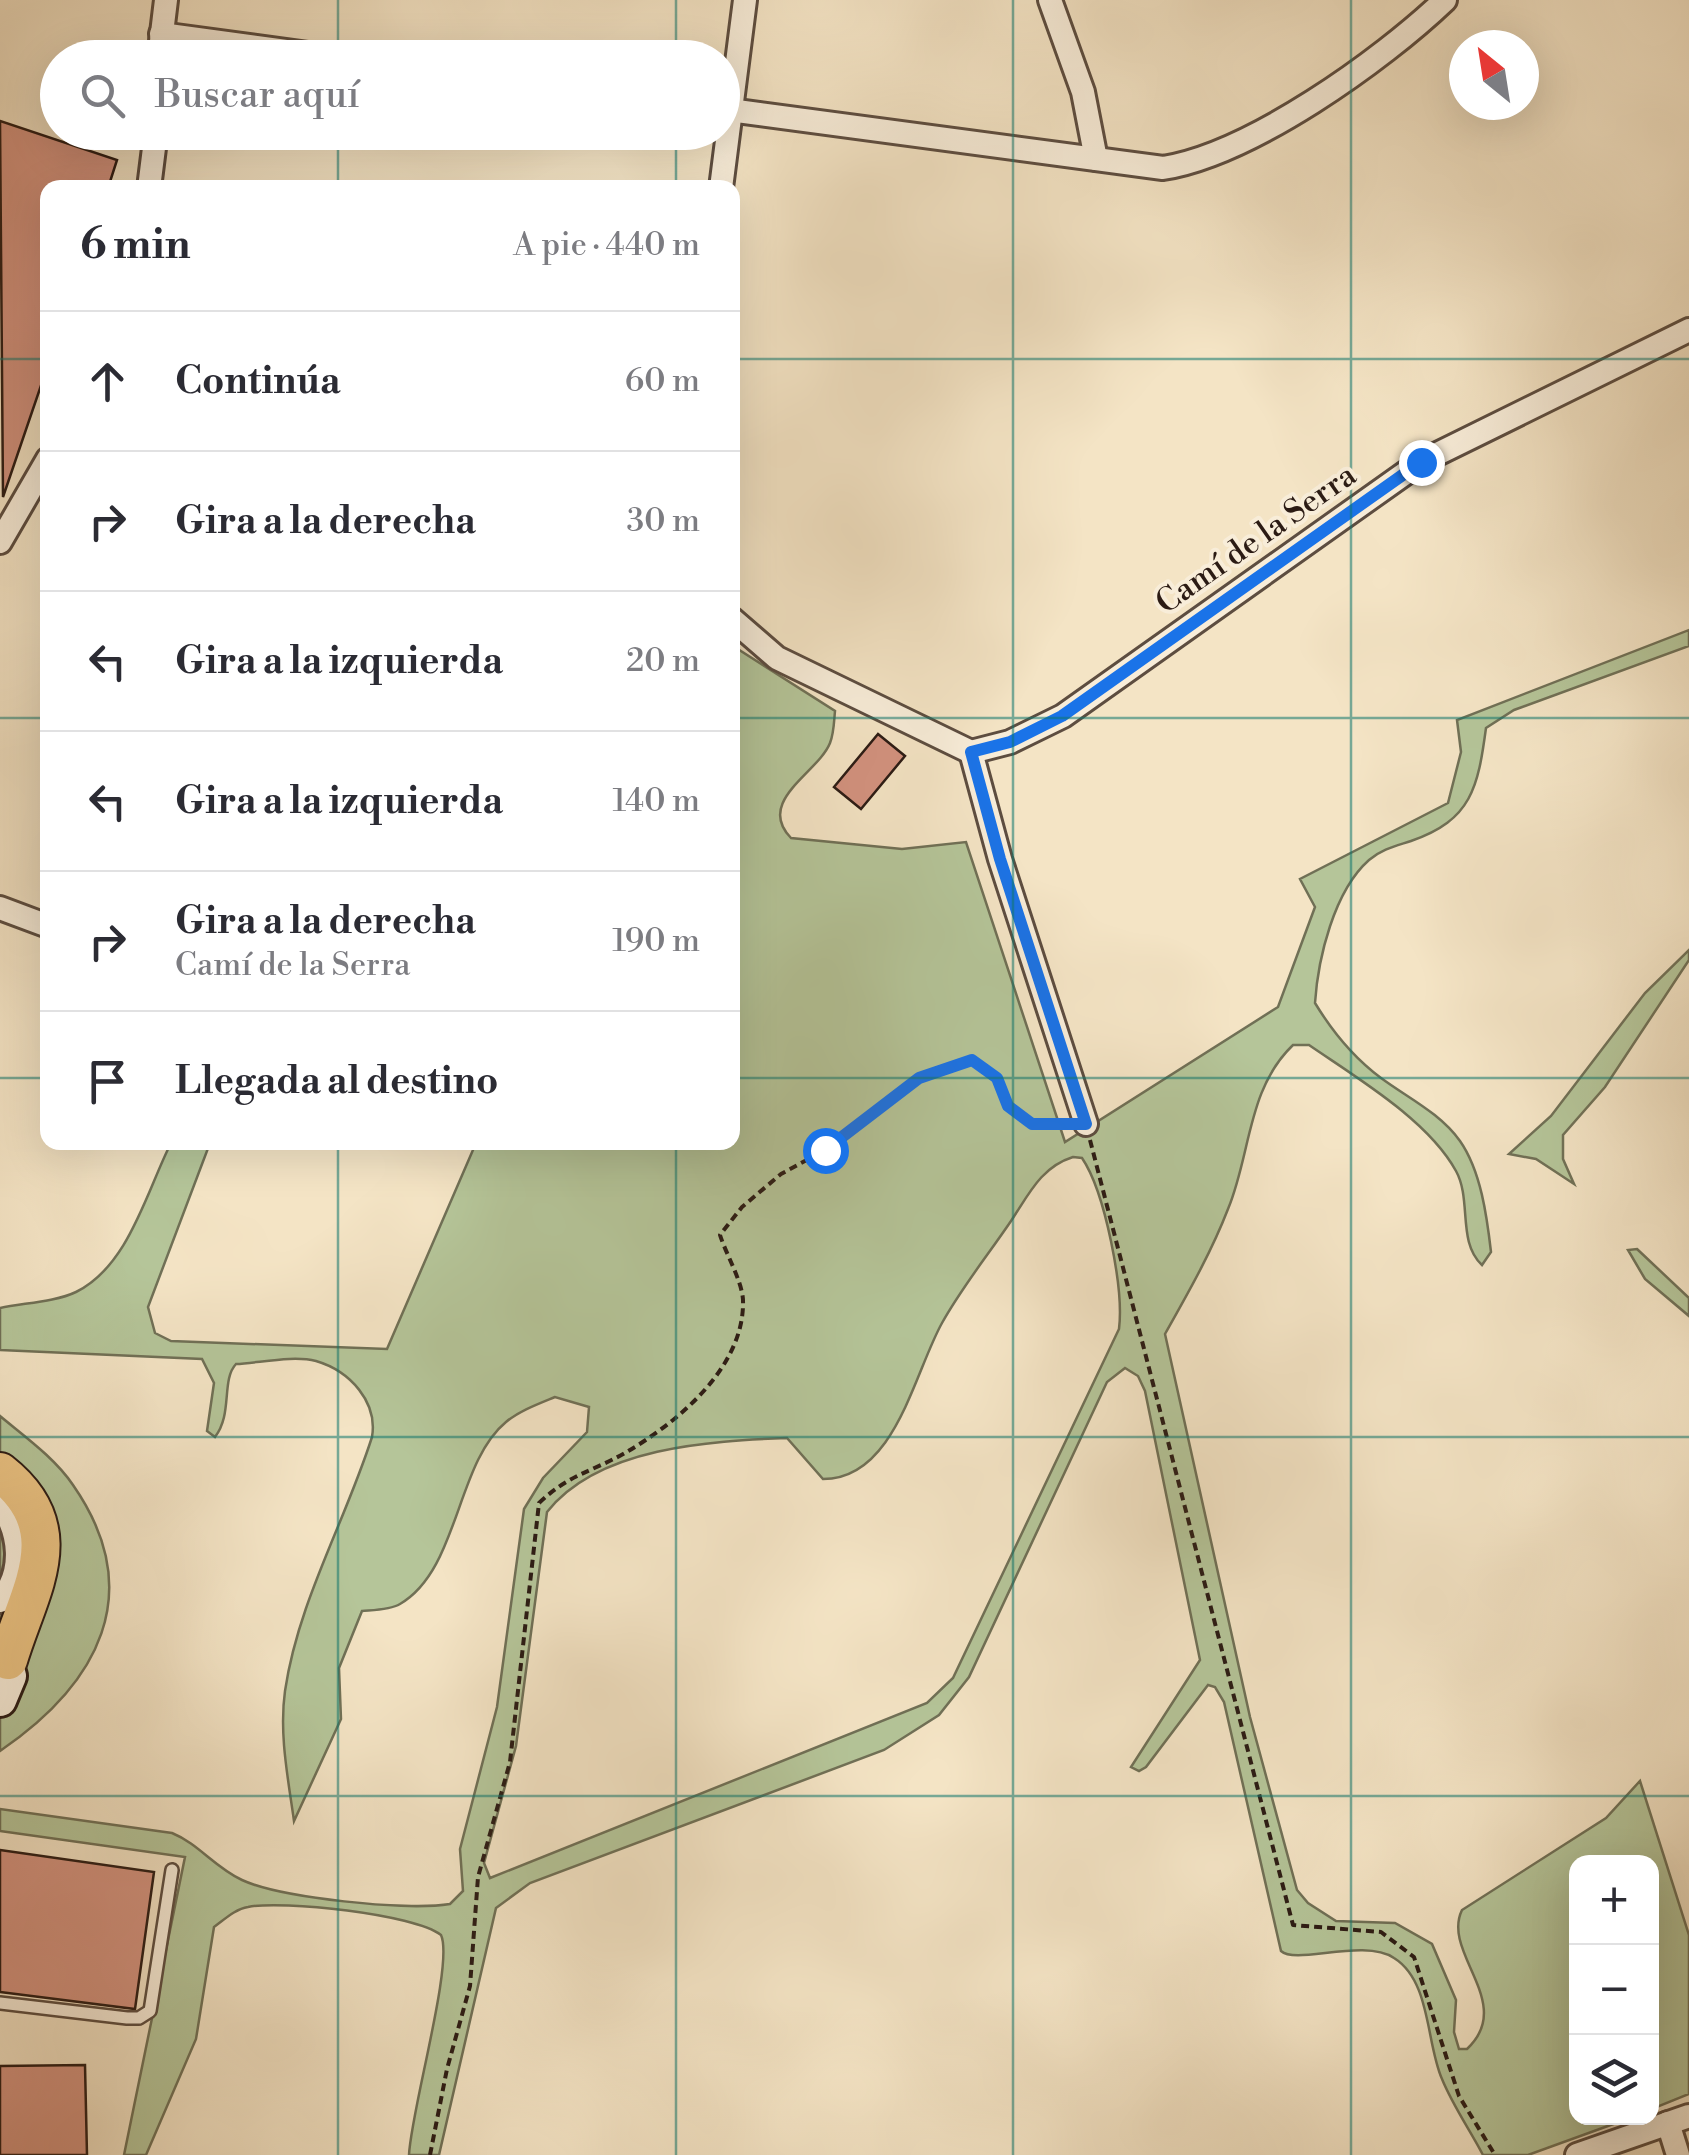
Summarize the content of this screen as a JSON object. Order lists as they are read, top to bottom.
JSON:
{
  "streets": {
    "street": ["Camí de la Serra"]
  },
  "north": "top left",
  "page": {
    "search": "Buscar aquí",
    "heading": ["6 min", "A pie · 440 m"],
    "list": [
      ["Continúa", "60 m"],
      ["Gira a la derecha", "30 m"],
      ["Gira a la izquierda", "20 m"],
      ["Gira a la izquierda", "140 m"],
      ["Gira a la derecha", "Camí de la Serra", "190 m"],
      "Llegada al destino"
    ],
    "map_buttons": ["+", "−"]
  }
}
